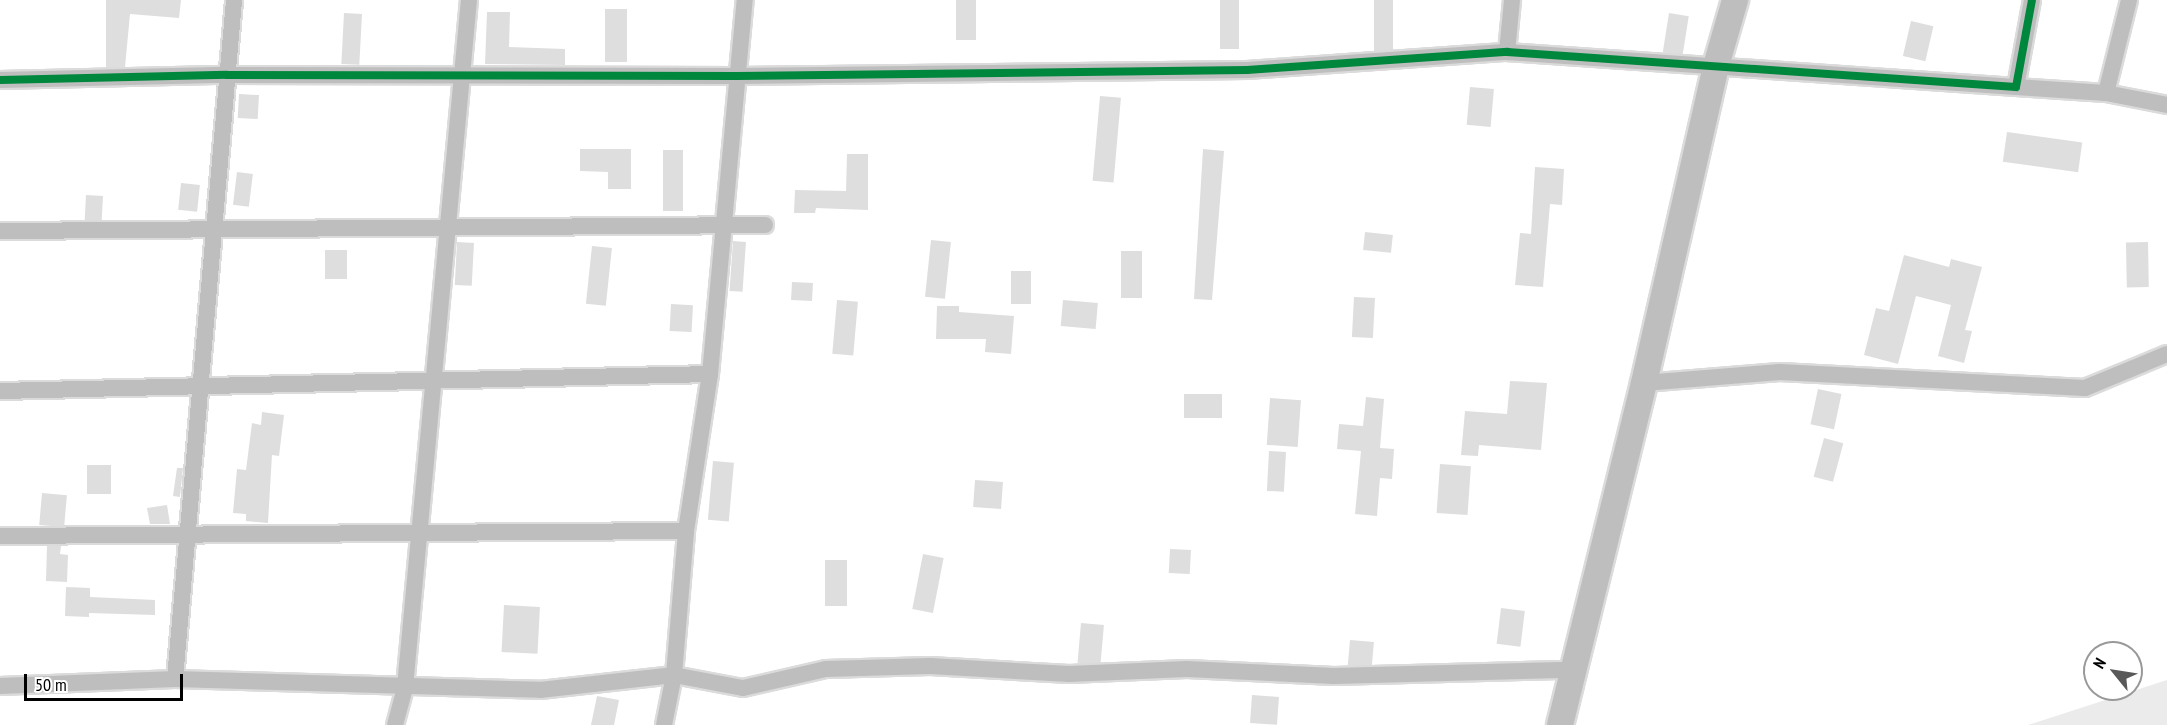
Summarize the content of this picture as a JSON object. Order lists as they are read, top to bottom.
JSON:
{
  "scale_bar": "50 m",
  "north": "top left"
}
